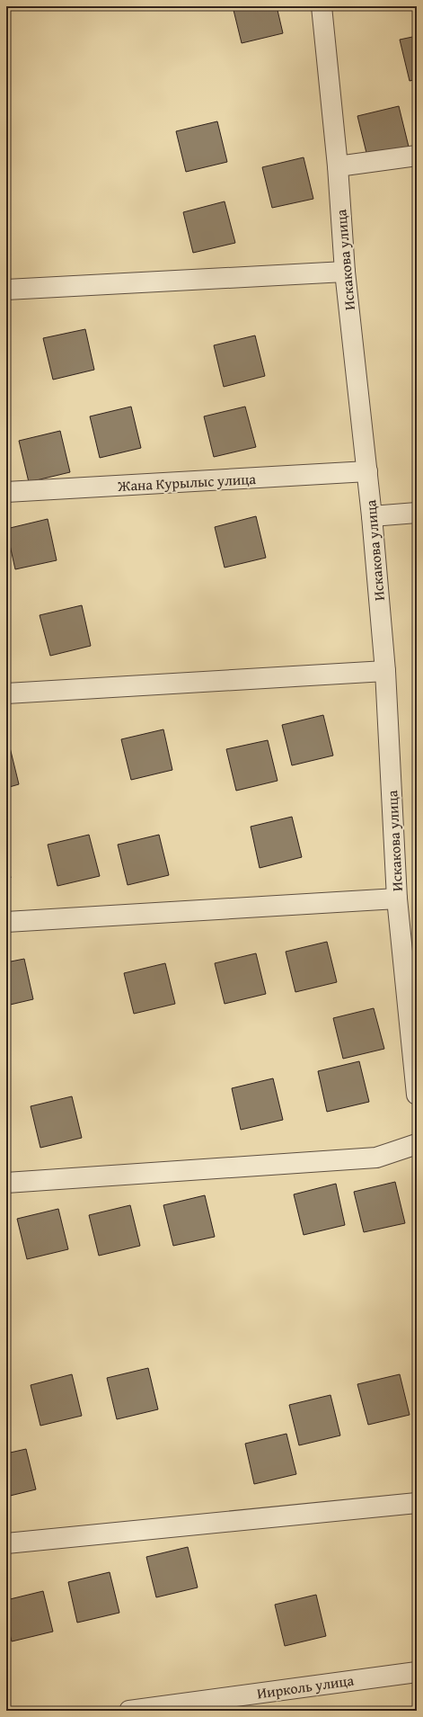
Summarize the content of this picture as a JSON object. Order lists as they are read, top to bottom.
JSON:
{
  "streets": {
    "street": ["Искакова улица", "Жана Курылыс улица", "Иирколь улица"]
  },
  "crossings": [
    ["Искакова улица", "Жана Курылыс улица"]
  ]
}
